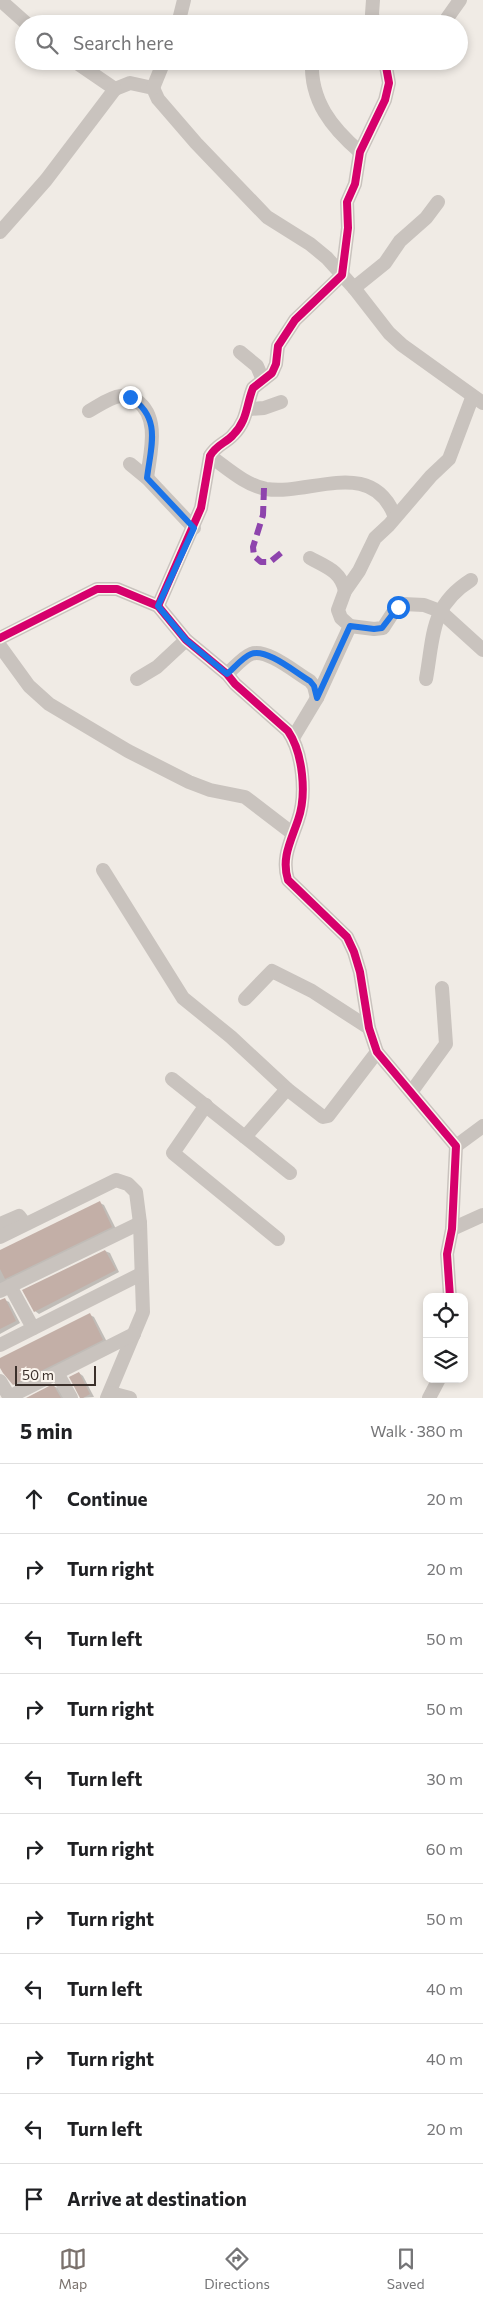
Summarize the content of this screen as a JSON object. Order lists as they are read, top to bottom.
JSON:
{
  "scale_bar": "50 m",
  "page": {
    "search": "Search here",
    "scale": "50 m",
    "heading": ["5 min", "Walk · 380 m"],
    "list": [
      ["Continue", "20 m"],
      ["Turn right", "20 m"],
      ["Turn left", "50 m"],
      ["Turn right", "50 m"],
      ["Turn left", "30 m"],
      ["Turn right", "60 m"],
      ["Turn right", "50 m"],
      ["Turn left", "40 m"],
      ["Turn right", "40 m"],
      ["Turn left", "20 m"],
      "Arrive at destination"
    ],
    "nav": ["Map", "Directions", "Saved"]
  }
}
